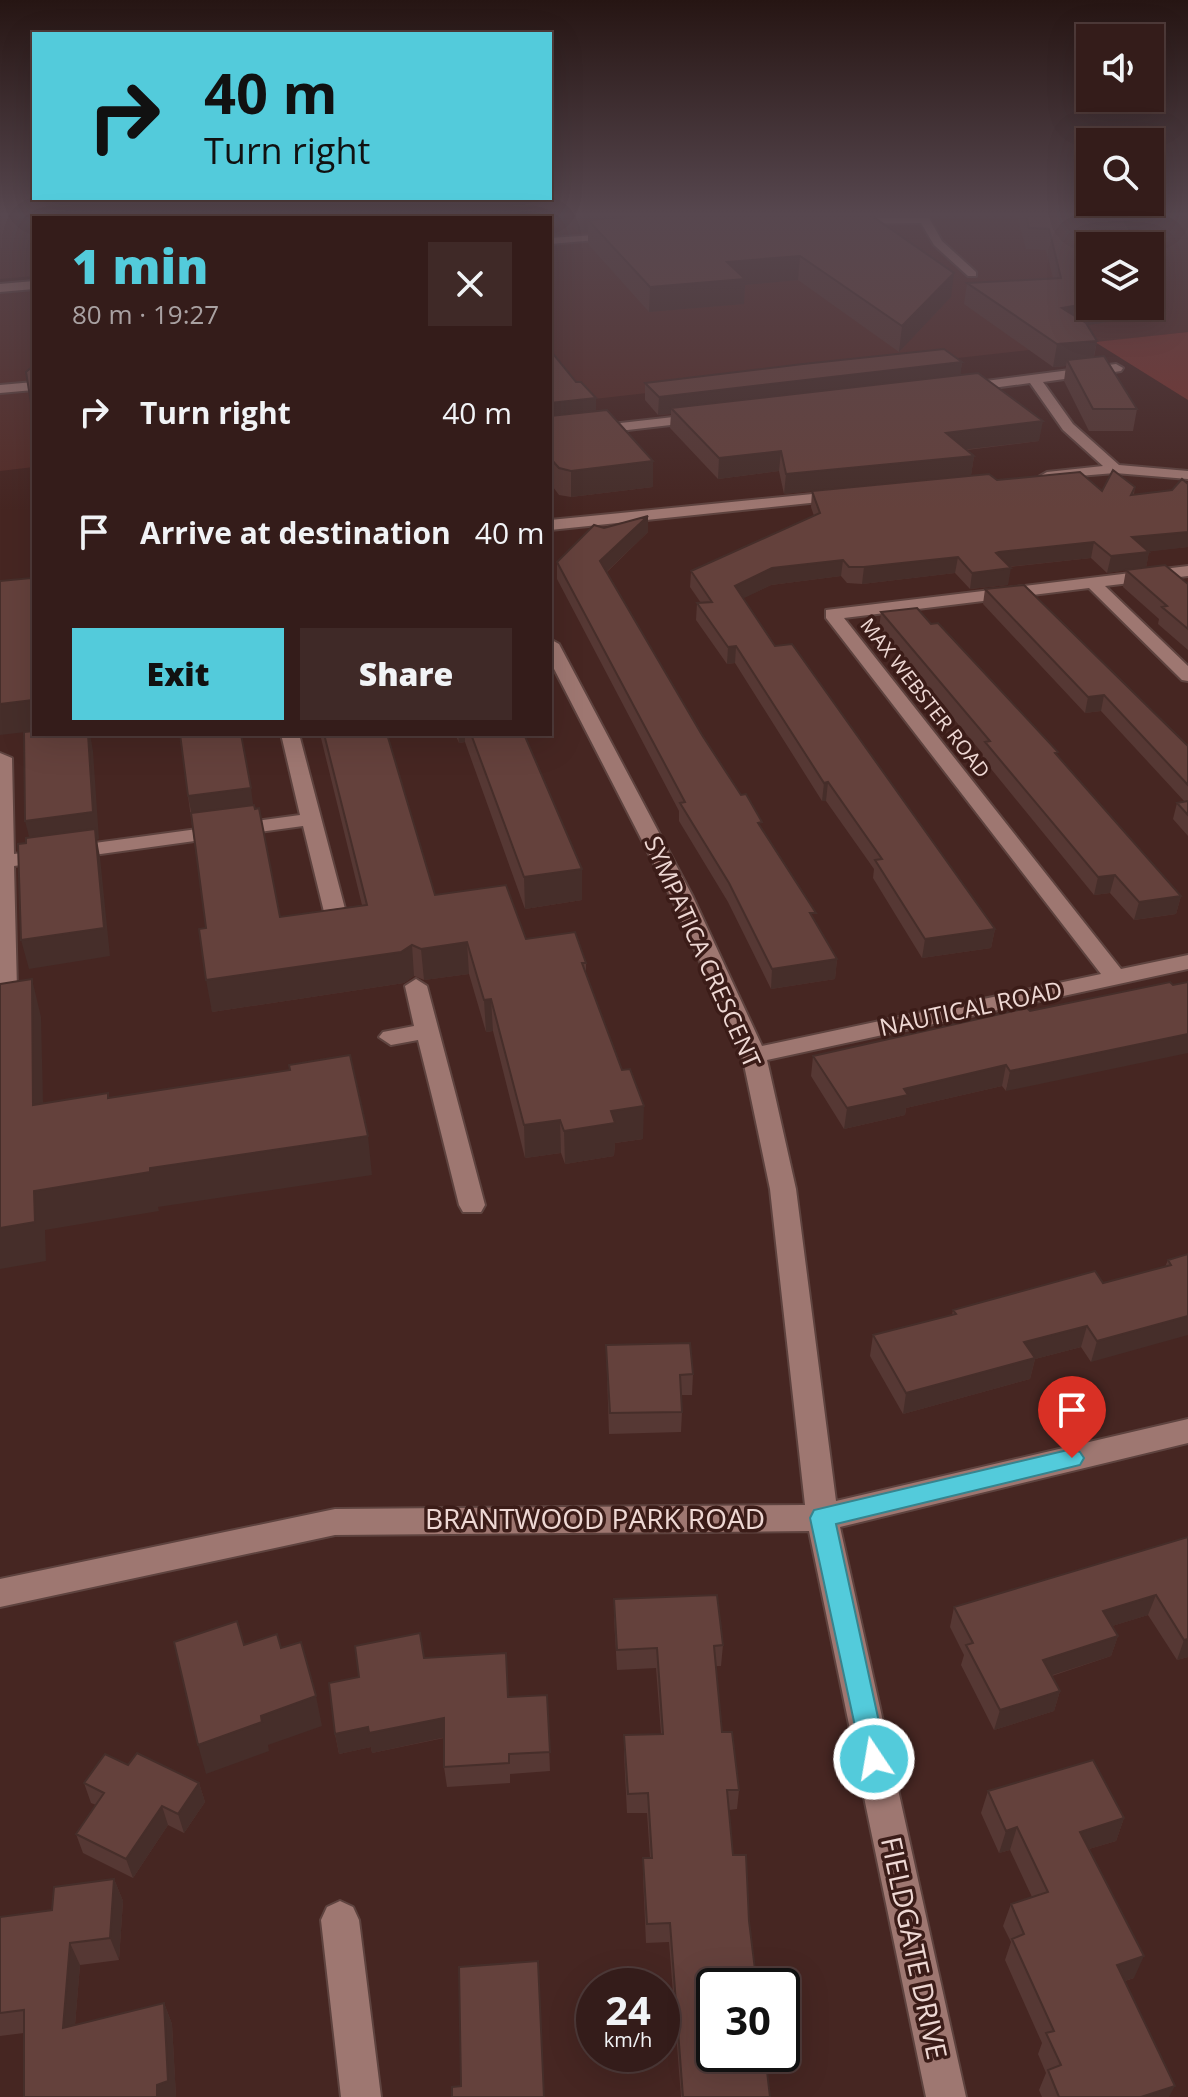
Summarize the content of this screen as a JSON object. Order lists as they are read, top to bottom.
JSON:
{
  "streets": {
    "street": [
      "MAX WEBSTER ROAD",
      "SYMPATICA CRESCENT",
      "NAUTICAL ROAD",
      "BRANTWOOD PARK ROAD",
      "FIELDGATE DRIVE"
    ]
  },
  "crossings": [
    ["MAX WEBSTER ROAD", "NAUTICAL ROAD"],
    ["SYMPATICA CRESCENT", "NAUTICAL ROAD"],
    ["SYMPATICA CRESCENT", "BRANTWOOD PARK ROAD"],
    ["SYMPATICA CRESCENT", "FIELDGATE DRIVE"],
    ["BRANTWOOD PARK ROAD", "FIELDGATE DRIVE"]
  ],
  "page": {
    "turn": ["40 m", "Turn right"],
    "heading": ["1 min", "80 m · 19:27"],
    "list": [
      {
        "name": "Turn right",
        "value": "40 m"
      },
      {
        "name": "Arrive at destination",
        "value": "40 m"
      }
    ],
    "buttons": ["Exit", "Share"],
    "speed": "24 km/h",
    "limit": "30"
  }
}
